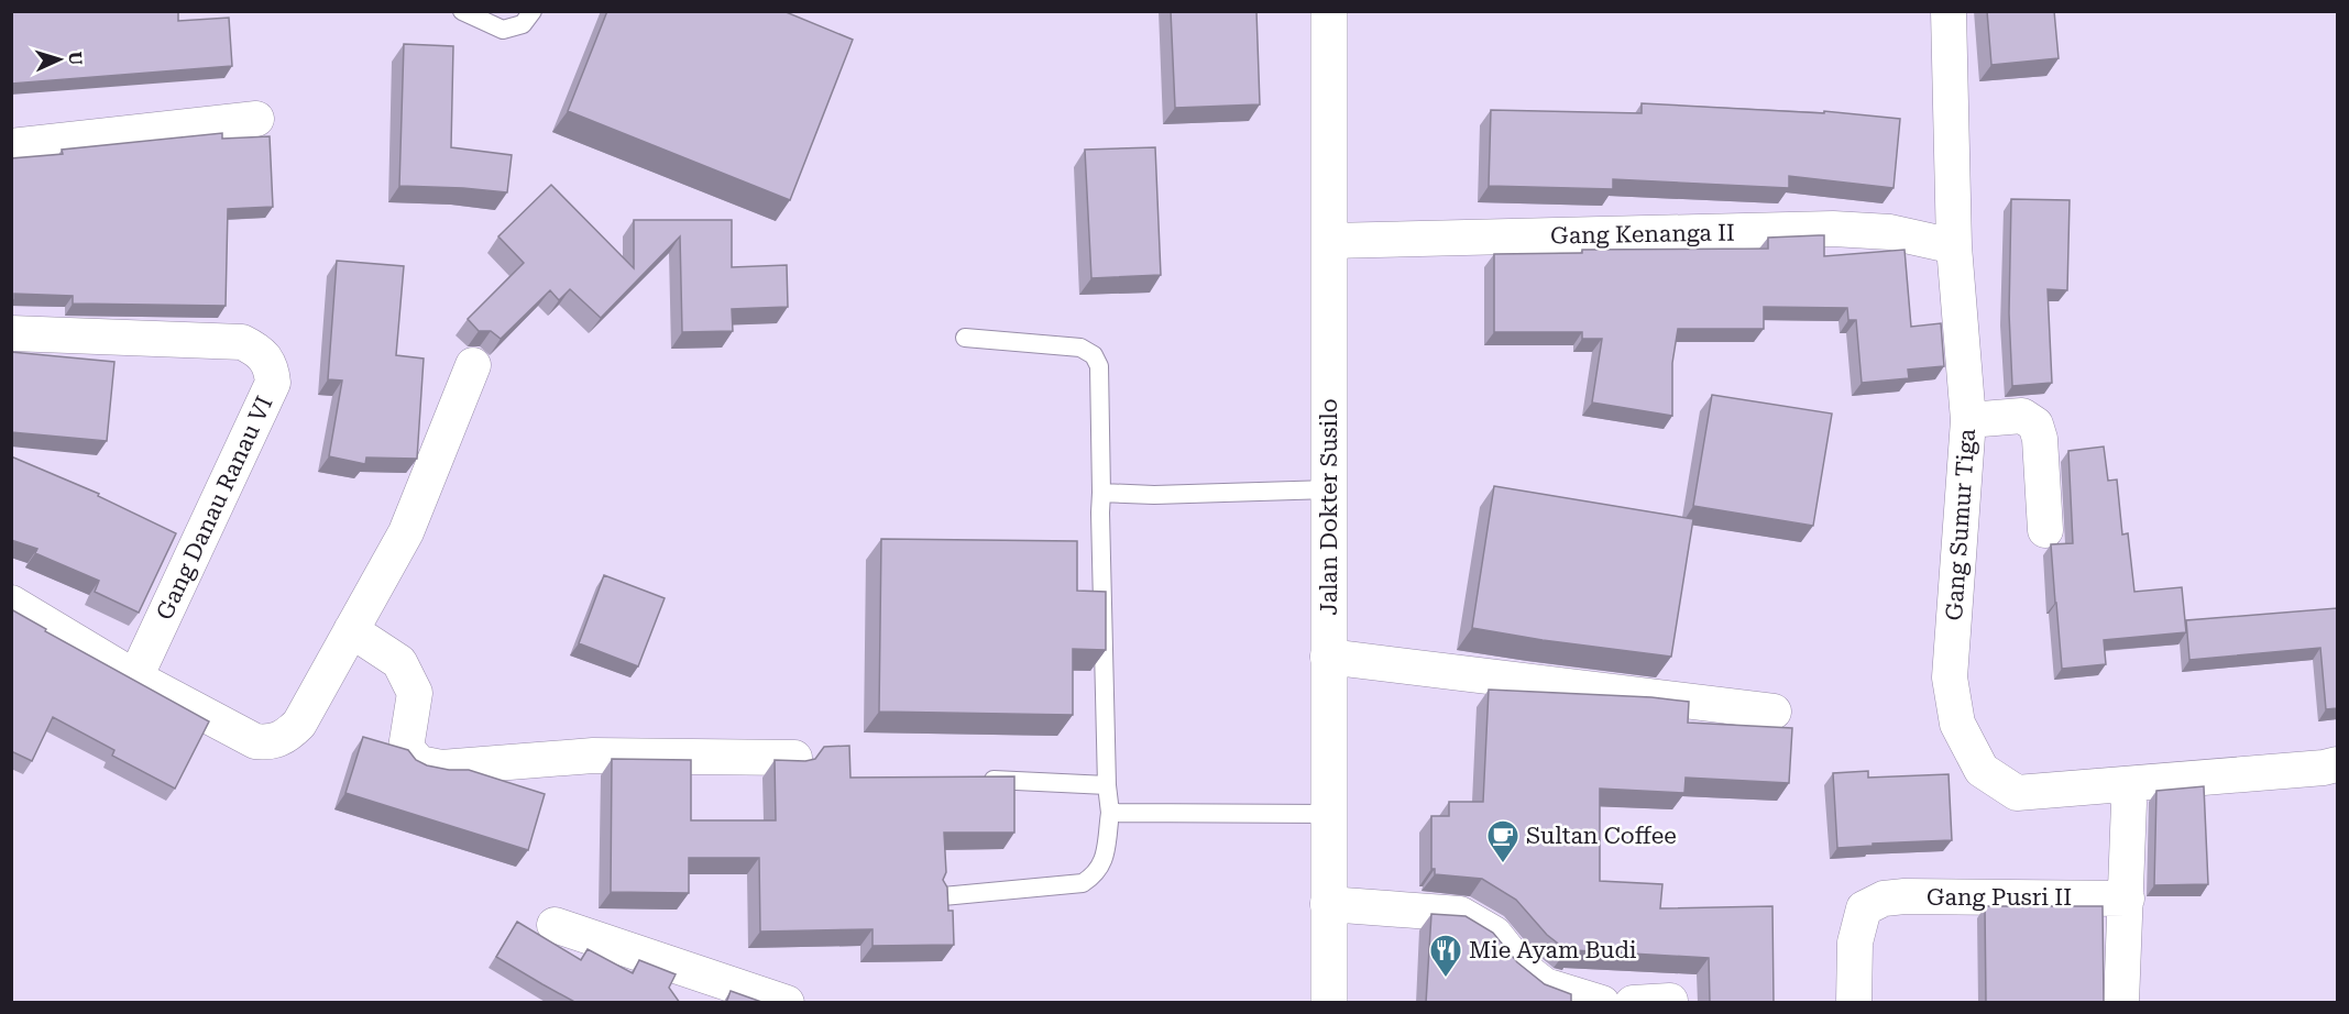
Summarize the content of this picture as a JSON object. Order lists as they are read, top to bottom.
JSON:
{
  "streets": {
    "main road": ["Jalan Dokter Susilo"],
    "street": [
      "Gang Kenanga II",
      "Gang Danau Ranau VI",
      "Gang Sumur Tiga",
      "Gang Pusri II"
    ]
  },
  "crossings": [
    ["Gang Kenanga II", "Jalan Dokter Susilo"],
    ["Gang Kenanga II", "Gang Sumur Tiga"]
  ],
  "places": {
    "cafe": ["Sultan Coffee"],
    "restaurant": ["Mie Ayam Budi"]
  },
  "north": "right"
}
